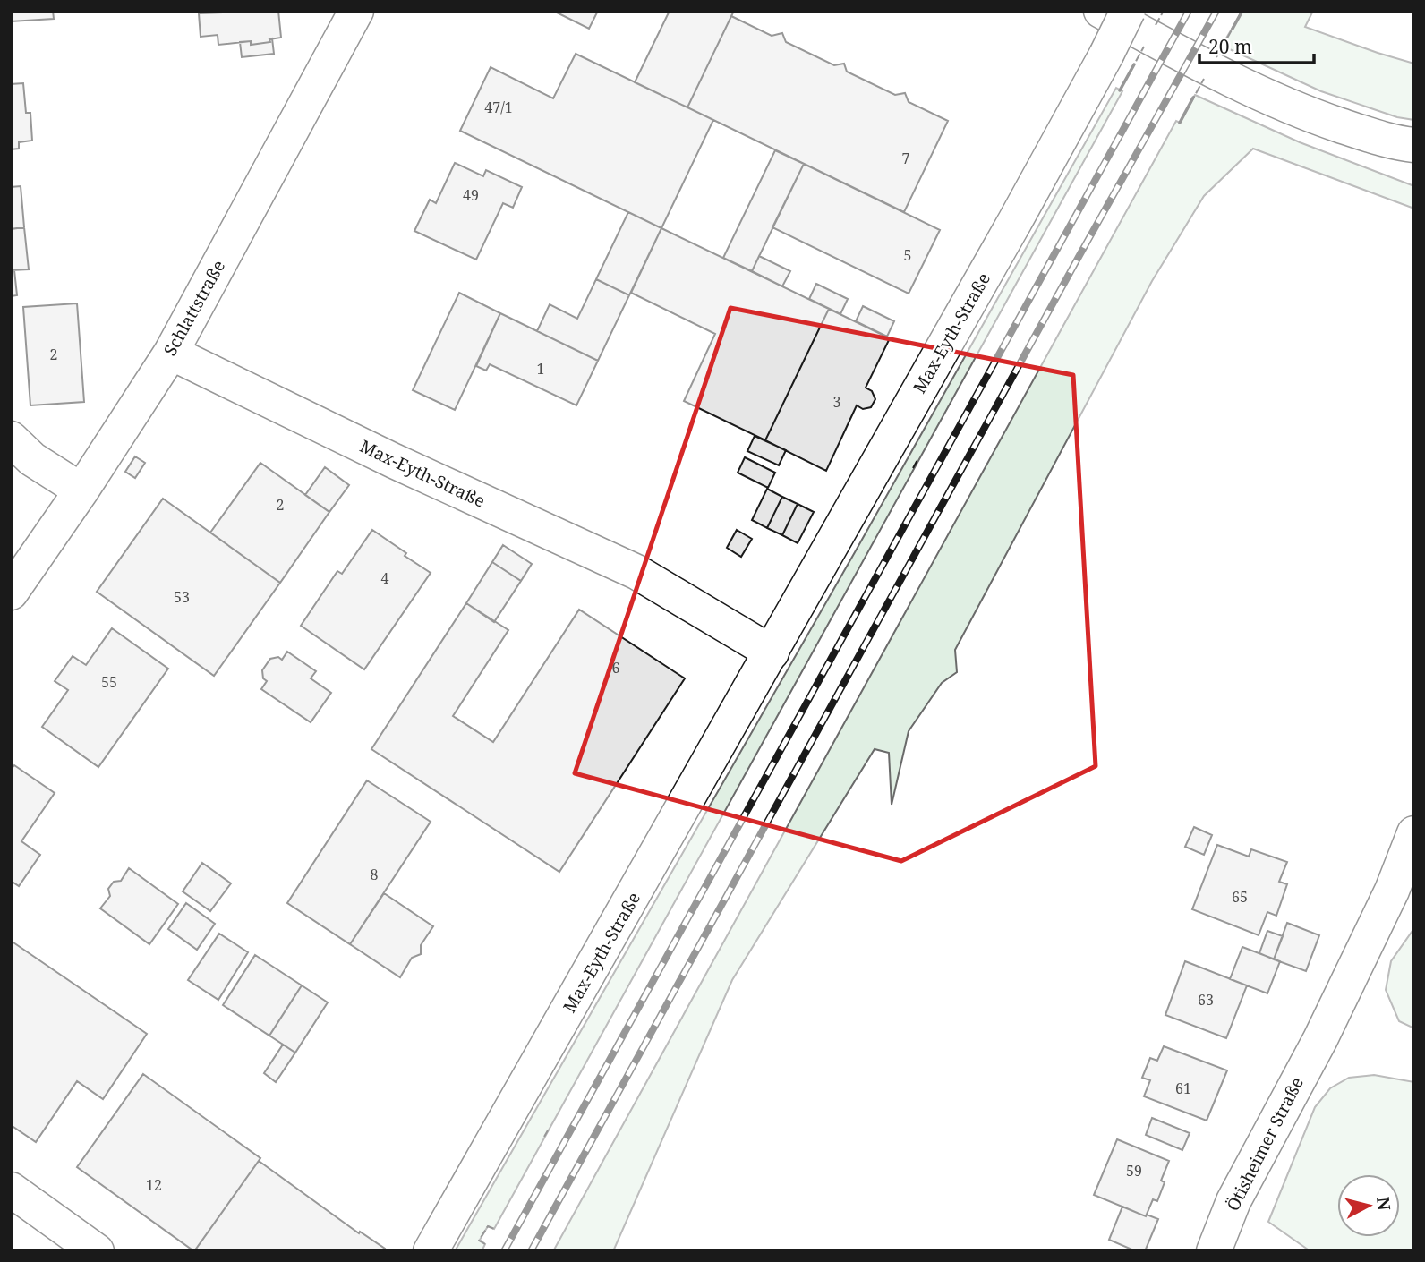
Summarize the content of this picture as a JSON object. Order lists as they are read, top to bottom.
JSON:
{
  "streets": {
    "street": ["Schlattstraße", "Max-Eyth-Straße", "Ötisheimer Straße"]
  },
  "crossings": [
    ["Schlattstraße", "Max-Eyth-Straße"]
  ],
  "house_numbers": [
    "47/1",
    "7",
    "49",
    "5",
    "2",
    "1",
    "3",
    "2",
    "4",
    "53",
    "6",
    "55",
    "8",
    "65",
    "63",
    "61",
    "59",
    "12"
  ],
  "scale_bar": "20 m",
  "north": "right"
}
